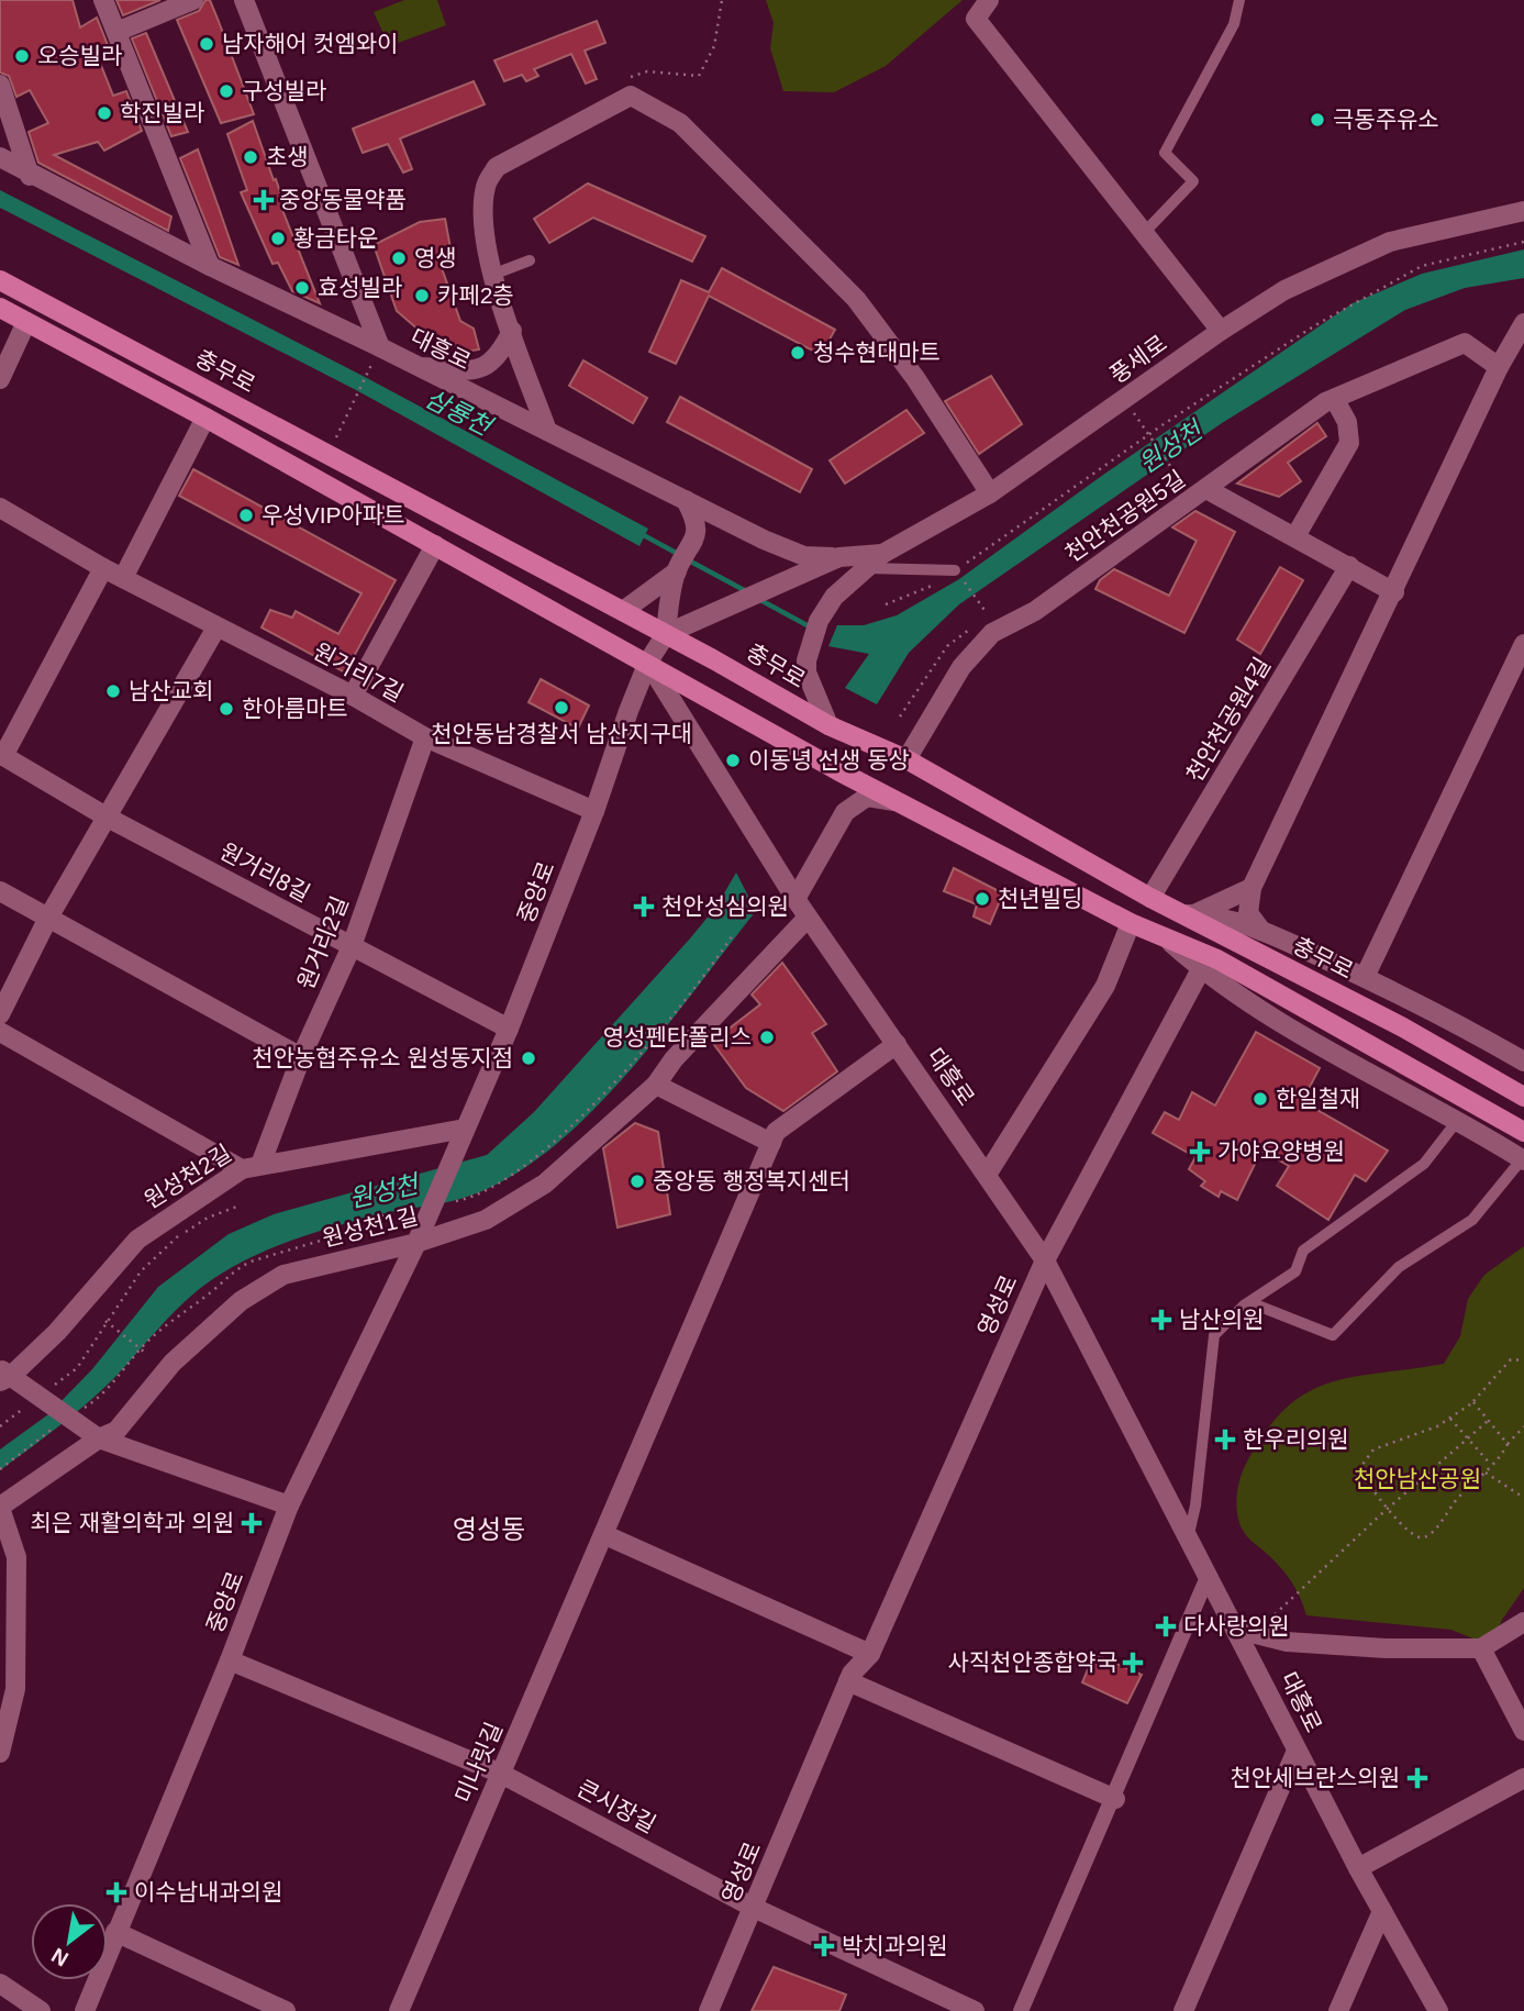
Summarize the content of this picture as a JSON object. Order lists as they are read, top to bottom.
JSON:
{
  "streets": {
    "main road": ["충무로"],
    "street": [
      "대흥로",
      "풍세로",
      "천안천공원5길",
      "원거리7길",
      "천안천공원4길",
      "원거리8길",
      "중앙로",
      "원거리2길",
      "원성천2길",
      "원성천1길",
      "영성로",
      "미나릿길",
      "큰시장길"
    ]
  },
  "crossings": [
    ["대흥로", "풍세로"],
    ["대흥로", "중앙로"],
    ["대흥로", "원성천1길"],
    ["대흥로", "영성로"],
    ["풍세로", "충무로"],
    ["풍세로", "중앙로"],
    ["충무로", "천안천공원5길"],
    ["충무로", "천안천공원4길"],
    ["충무로", "중앙로"],
    ["원거리7길", "중앙로"],
    ["원거리7길", "원거리2길"],
    ["원거리8길", "중앙로"],
    ["원거리8길", "원거리2길"],
    ["중앙로", "원성천2길"],
    ["중앙로", "원성천1길"],
    ["중앙로", "큰시장길"],
    ["원거리2길", "원성천2길"],
    ["영성로", "큰시장길"],
    ["미나릿길", "큰시장길"]
  ],
  "districts": ["영성동"],
  "water": ["삼룡천", "원성천"],
  "parks": ["천안남산공원"],
  "places": {
    "other": [
      "남자해어 컷엠와이",
      "오승빌라",
      "구성빌라",
      "학진빌라",
      "극동주유소",
      "초생",
      "황금타운",
      "영생",
      "효성빌라",
      "카페2층",
      "청수현대마트",
      "우성VIP아파트",
      "남산교회",
      "천안동남경찰서 남산지구대",
      "한아름마트",
      "이동녕 선생 동상",
      "천년빌딩",
      "영성펜타폴리스",
      "천안농협주유소 원성동지점",
      "한일철재",
      "중앙동 행정복지센터"
    ],
    "health": [
      "중앙동물약품",
      "천안성심의원",
      "가야요양병원",
      "남산의원",
      "한우리의원",
      "최은 재활의학과 의원",
      "다사랑의원",
      "사직천안종합약국",
      "천안세브란스의원",
      "이수남내과의원",
      "박치과의원"
    ]
  },
  "north": "bottom left"
}
